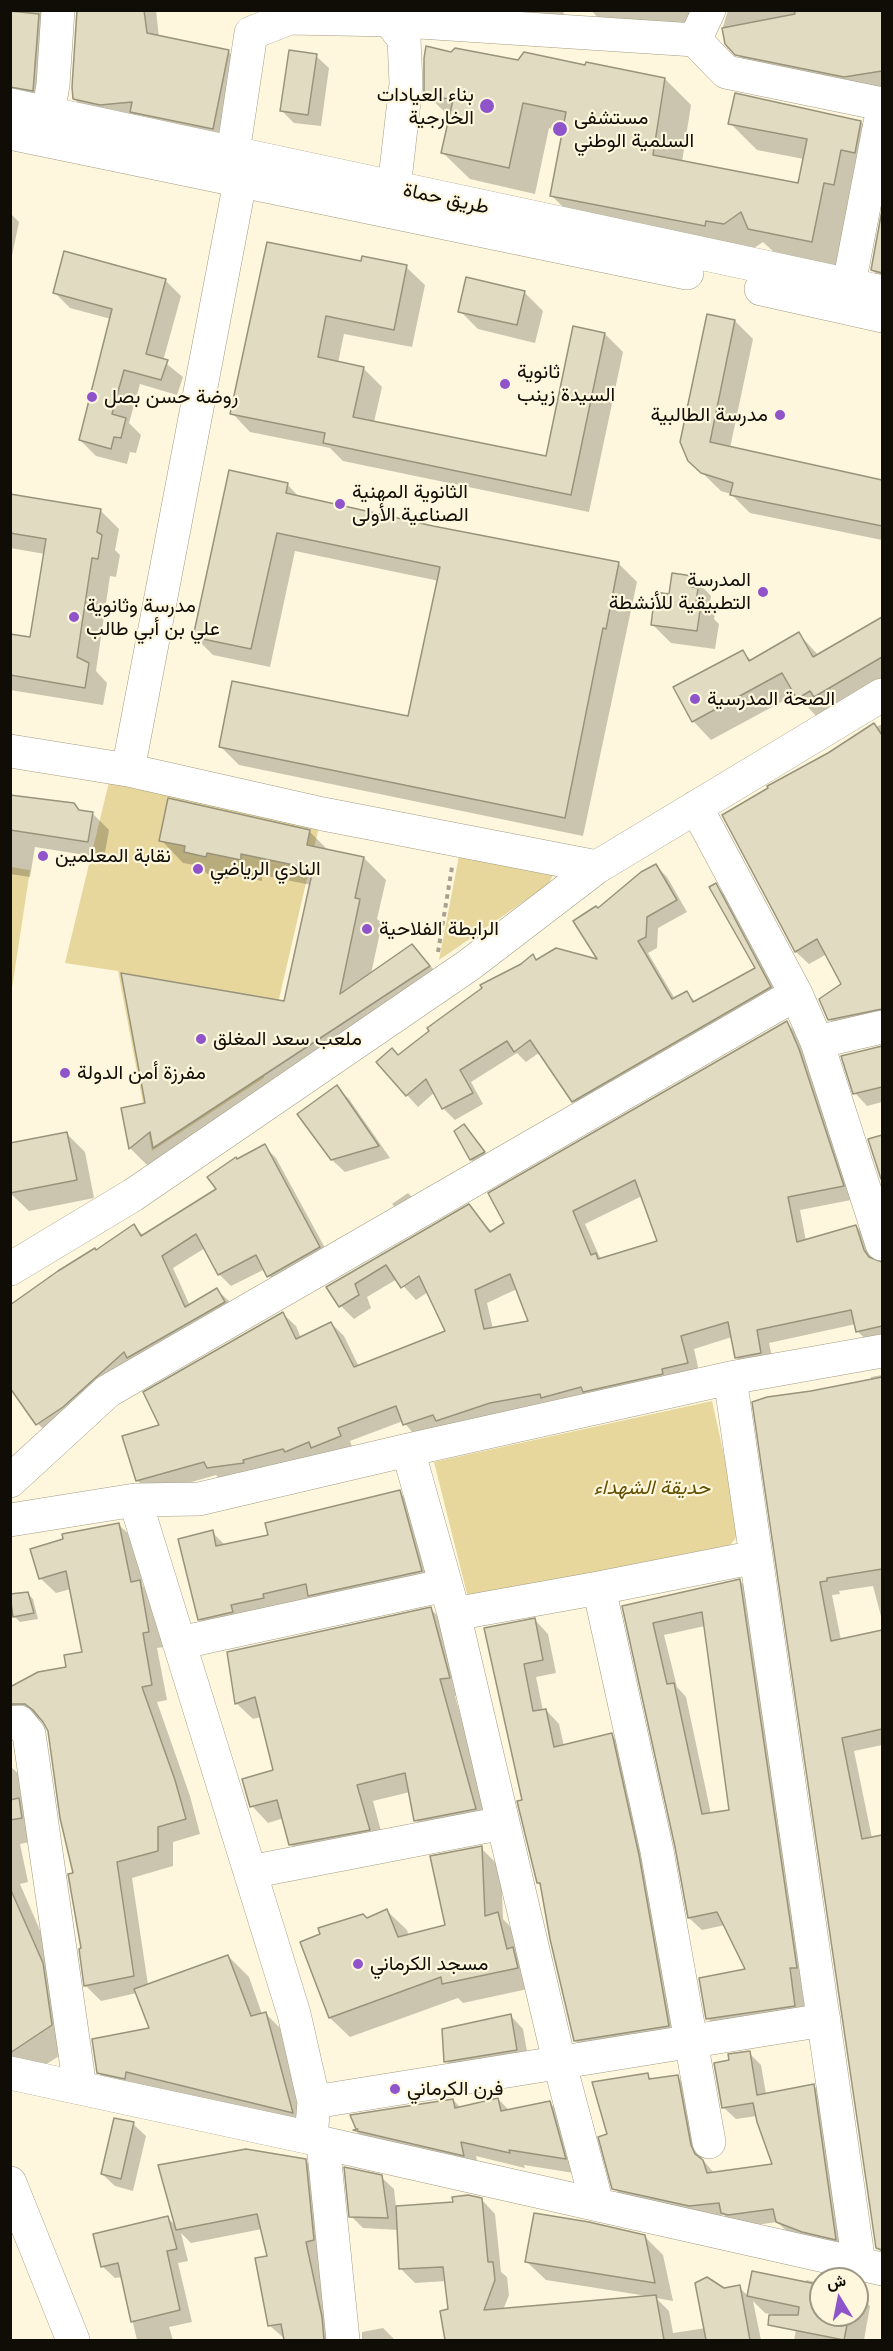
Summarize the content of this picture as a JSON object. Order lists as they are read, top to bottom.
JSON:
{
  "streets": {
    "street": ["طريق حماة"]
  },
  "parks": ["حديقة الشهداء"],
  "places": [
    "بناء العيادات الخارجية",
    "مستشفى السلمية الوطني",
    "ثانوية السيدة زينب",
    "روضة حسن بصل",
    "مدرسة الطالبية",
    "الثانوية المهنية الصناعية الأولى",
    "المدرسة التطبيقية للأنشطة",
    "مدرسة وثانوية علي بن أبي طالب",
    "الصحة المدرسية",
    "نقابة المعلمين",
    "النادي الرياضي",
    "الرابطة الفلاحية",
    "ملعب سعد المغلق",
    "مفرزة أمن الدولة",
    "مسجد الكرماني",
    "فرن الكرماني"
  ],
  "north": "top"
}
